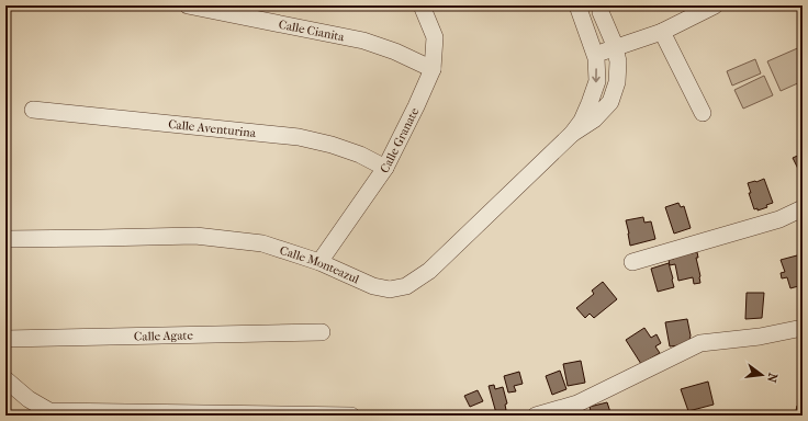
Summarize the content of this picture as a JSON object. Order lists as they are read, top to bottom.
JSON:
{
  "streets": {
    "street": [
      "Calle Cianita",
      "Calle Aventurina",
      "Calle Granate",
      "Calle Monteazul",
      "Calle Agate"
    ]
  },
  "crossings": [
    ["Calle Cianita", "Calle Granate"],
    ["Calle Aventurina", "Calle Granate"],
    ["Calle Granate", "Calle Monteazul"]
  ],
  "north": "right"
}
